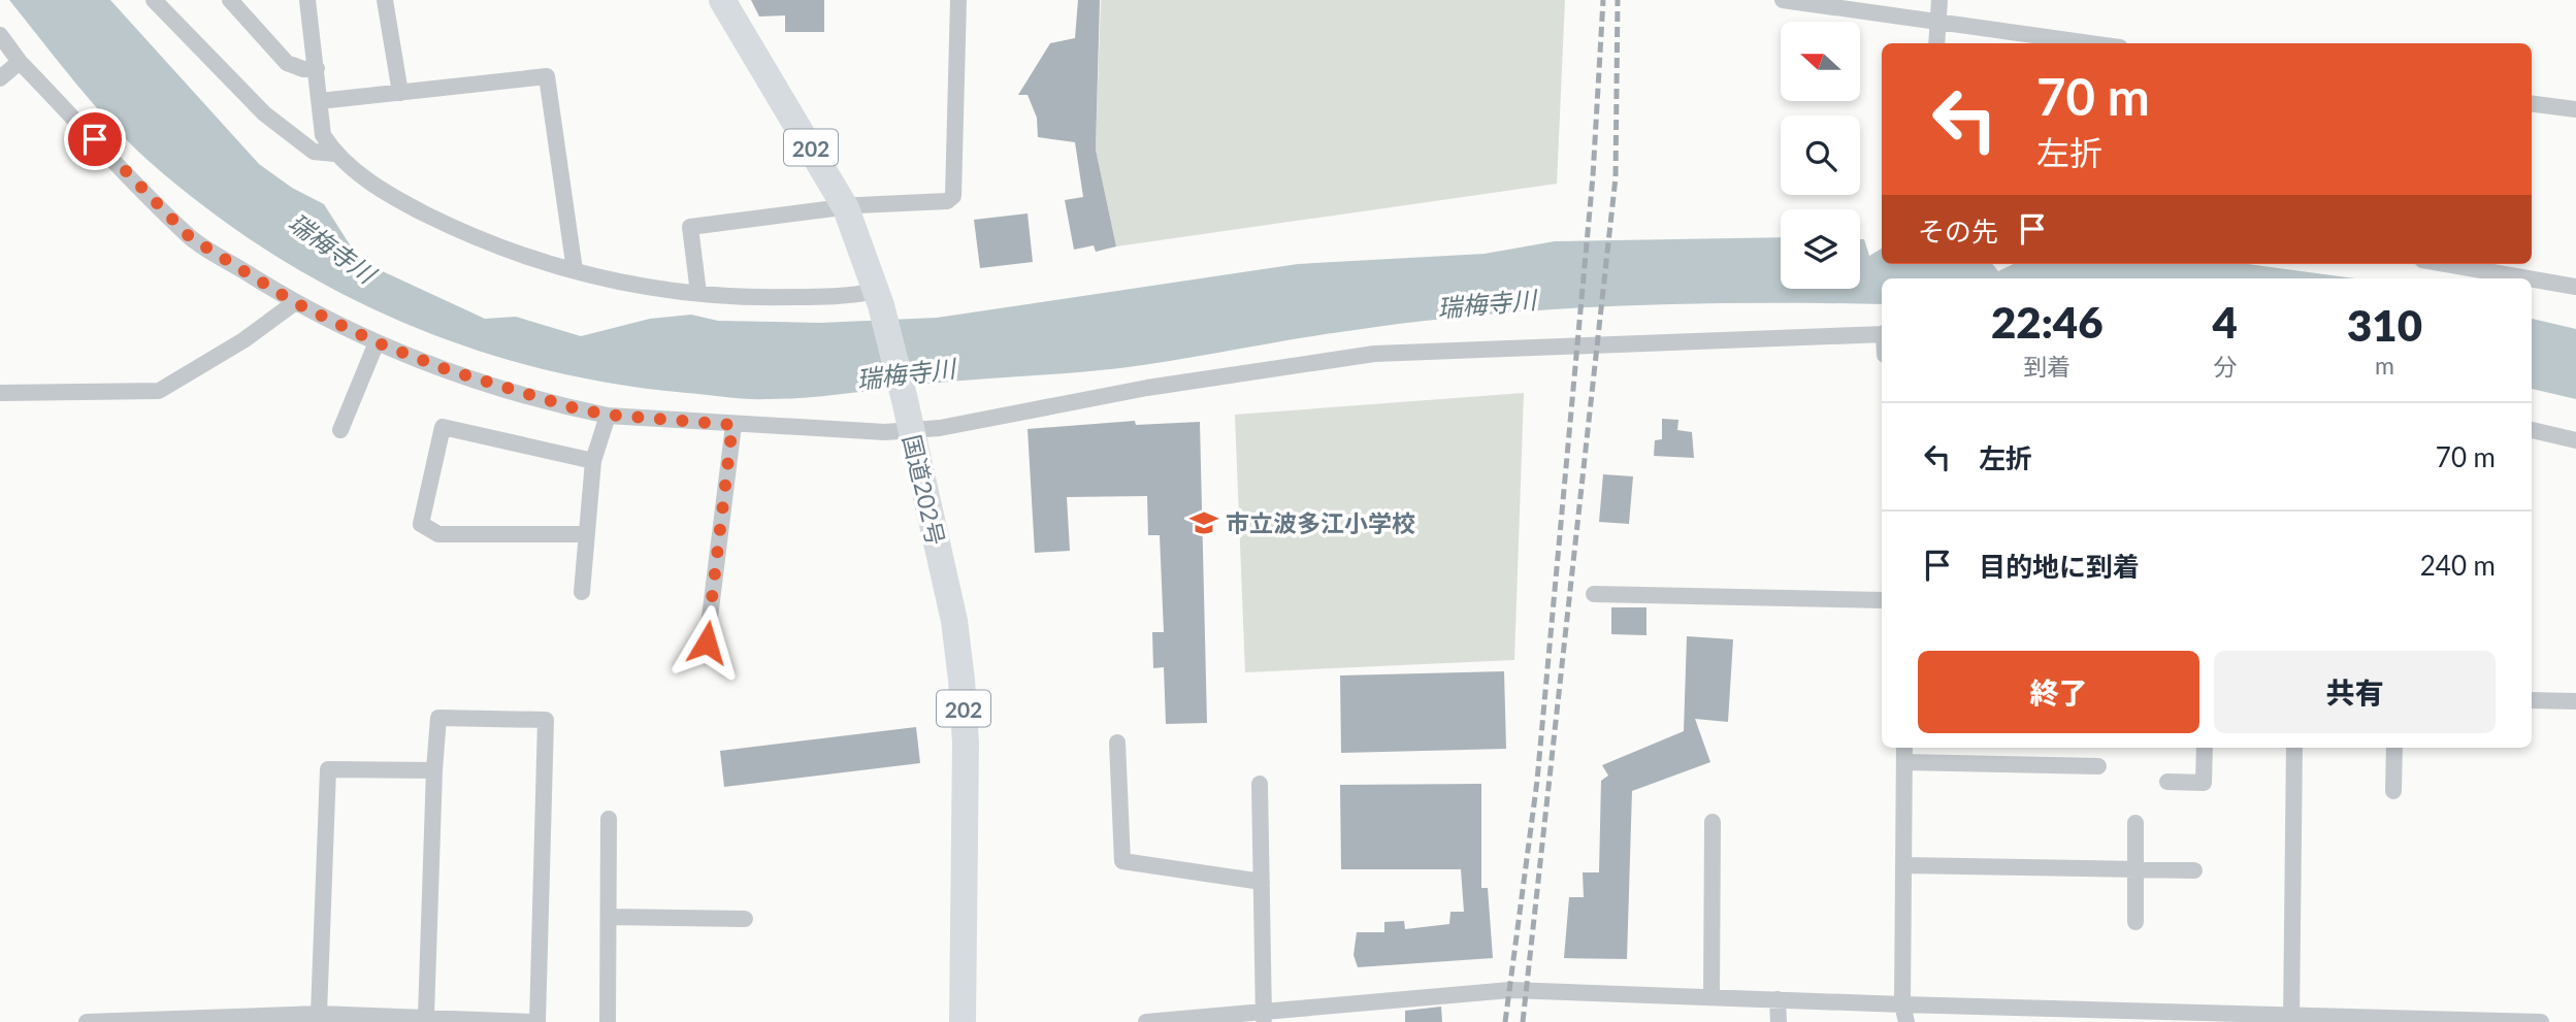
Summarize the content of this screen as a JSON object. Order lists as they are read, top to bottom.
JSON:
{
  "streets": {
    "highway": ["202", "国道202号"]
  },
  "water": ["瑞梅寺川"],
  "places": {
    "school or university": ["市立波多江小学校"]
  },
  "north": "left",
  "page": {
    "turn": ["70 m", "左折"],
    "then": "その先",
    "eta": [
      "22:46",
      "到着",
      "4",
      "分",
      "310",
      "m"
    ],
    "list": [
      {
        "name": "左折",
        "value": "70 m"
      },
      {
        "name": "目的地に到着",
        "value": "240 m"
      }
    ],
    "buttons": ["終了", "共有"]
  }
}
